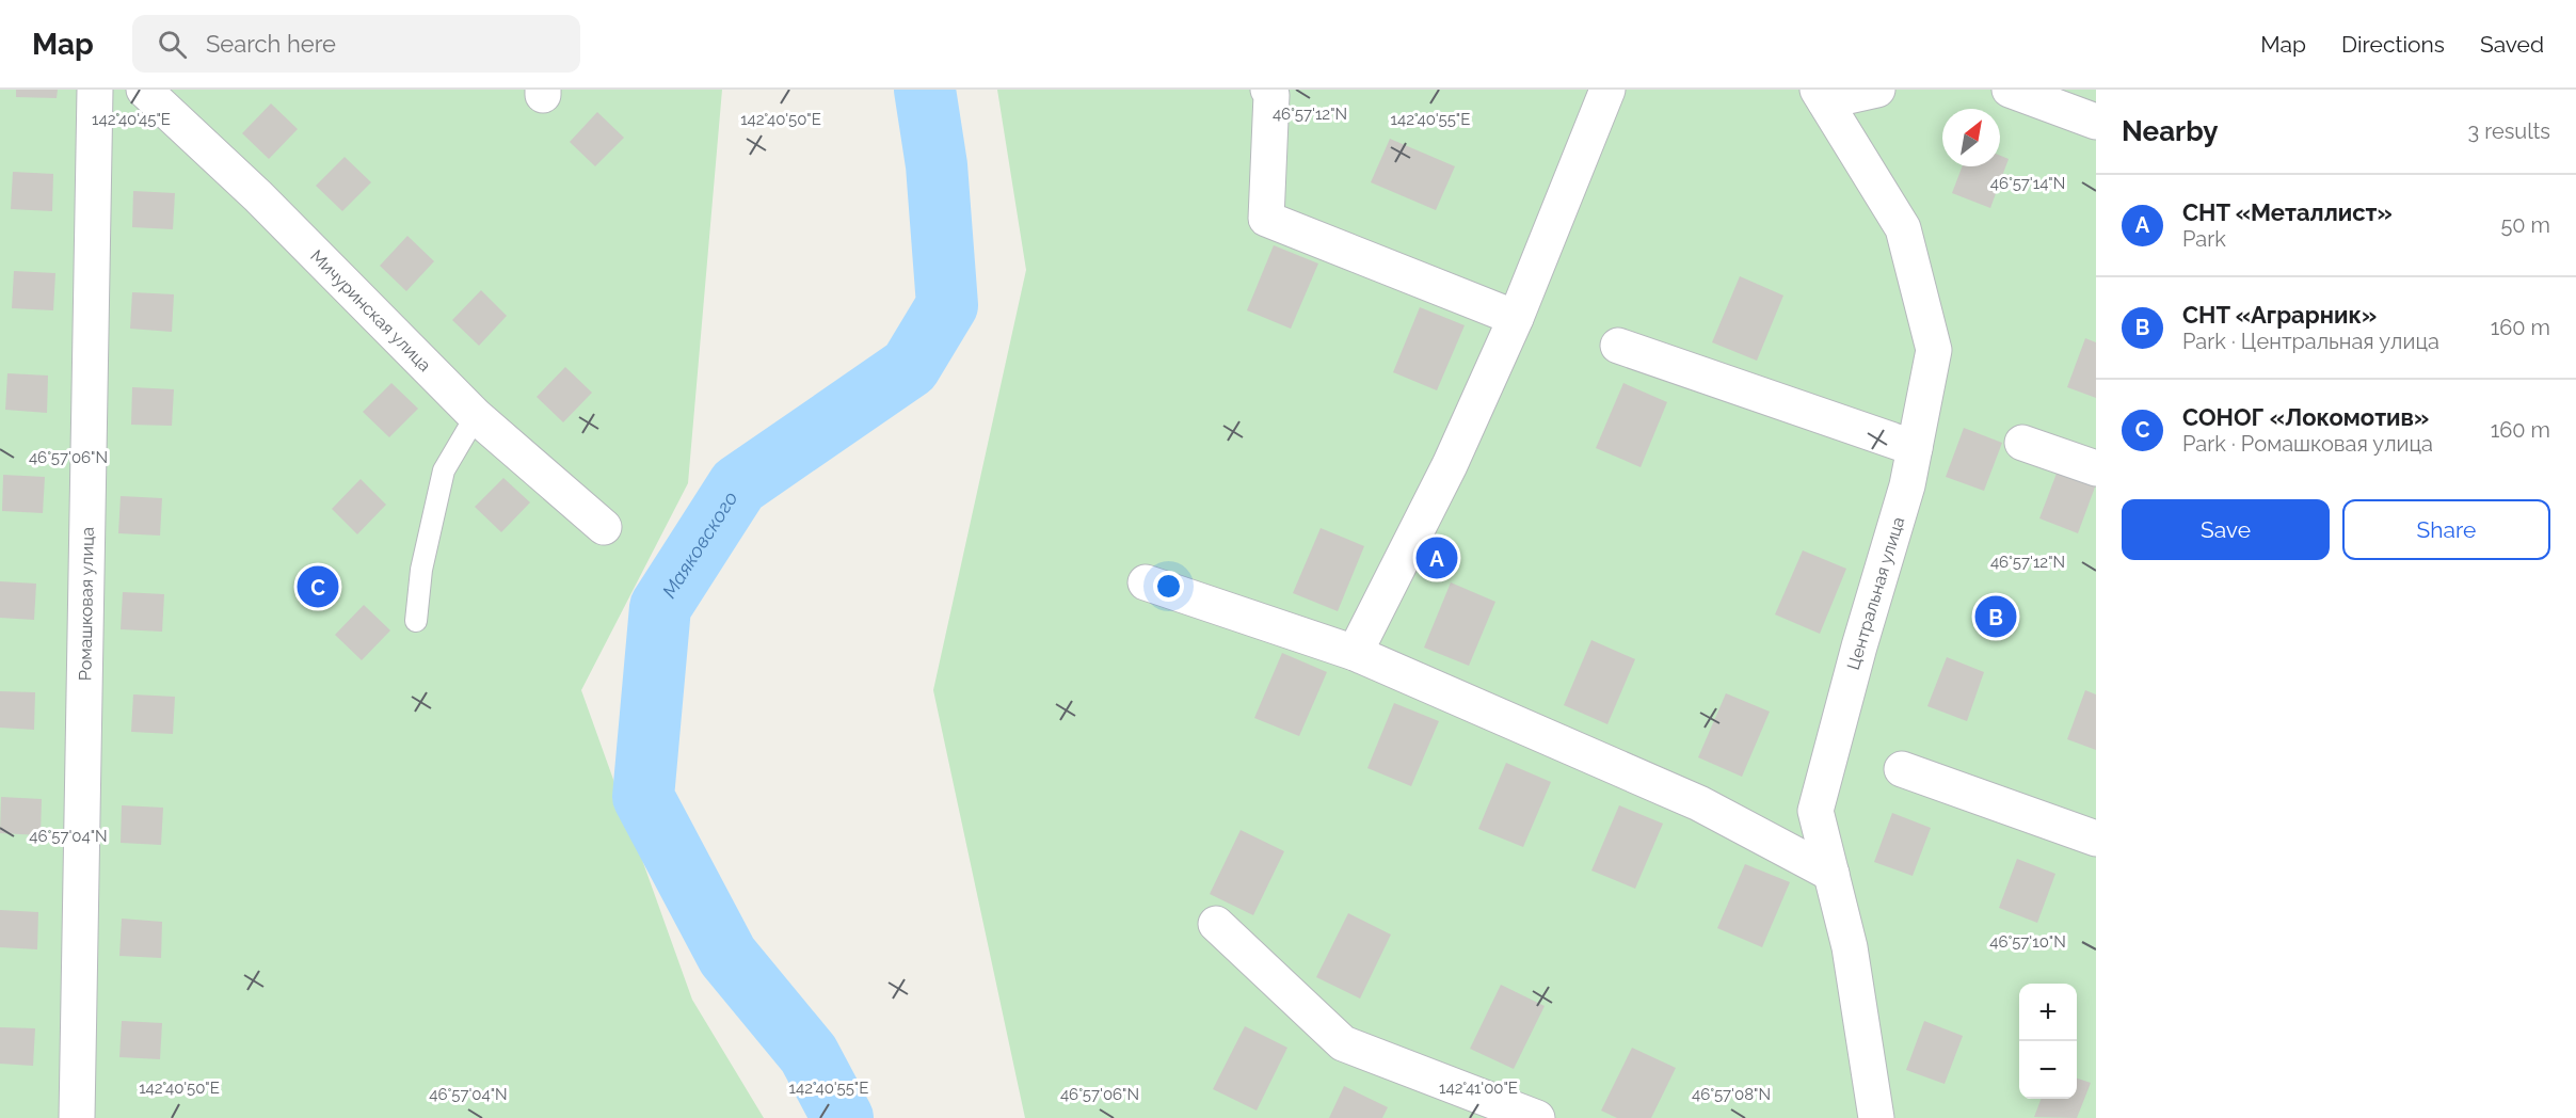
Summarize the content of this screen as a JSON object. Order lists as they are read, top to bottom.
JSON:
{
  "streets": {
    "street": ["Мичуринская улица", "Центральная улица", "Ромашковая улица"]
  },
  "water": ["Маяковского"],
  "north": "top right",
  "page": {
    "header": "Map",
    "search": "Search here",
    "nav": ["Map", "Directions", "Saved"],
    "heading": ["Nearby", "3 results"],
    "list": [
      {
        "mark": "A",
        "name": "СНТ «Металлист»",
        "note": "Park",
        "value": "50 m"
      },
      {
        "mark": "B",
        "name": "СНТ «Аграрник»",
        "note": "Park · Центральная улица",
        "value": "160 m"
      },
      {
        "mark": "C",
        "name": "СОНОГ «Локомотив»",
        "note": "Park · Ромашковая улица",
        "value": "160 m"
      }
    ],
    "buttons": ["Save", "Share"],
    "pins": ["A", "C", "B"],
    "map_buttons": ["+", "−"]
  },
  "coordinates": [
    "46°57'12\"N",
    "142°40'45\"E",
    "142°40'50\"E",
    "142°40'55\"E",
    "46°57'14\"N",
    "46°57'06\"N",
    "46°57'04\"N",
    "46°57'10\"N",
    "142°41'00\"E",
    "46°57'08\"N"
  ]
}
